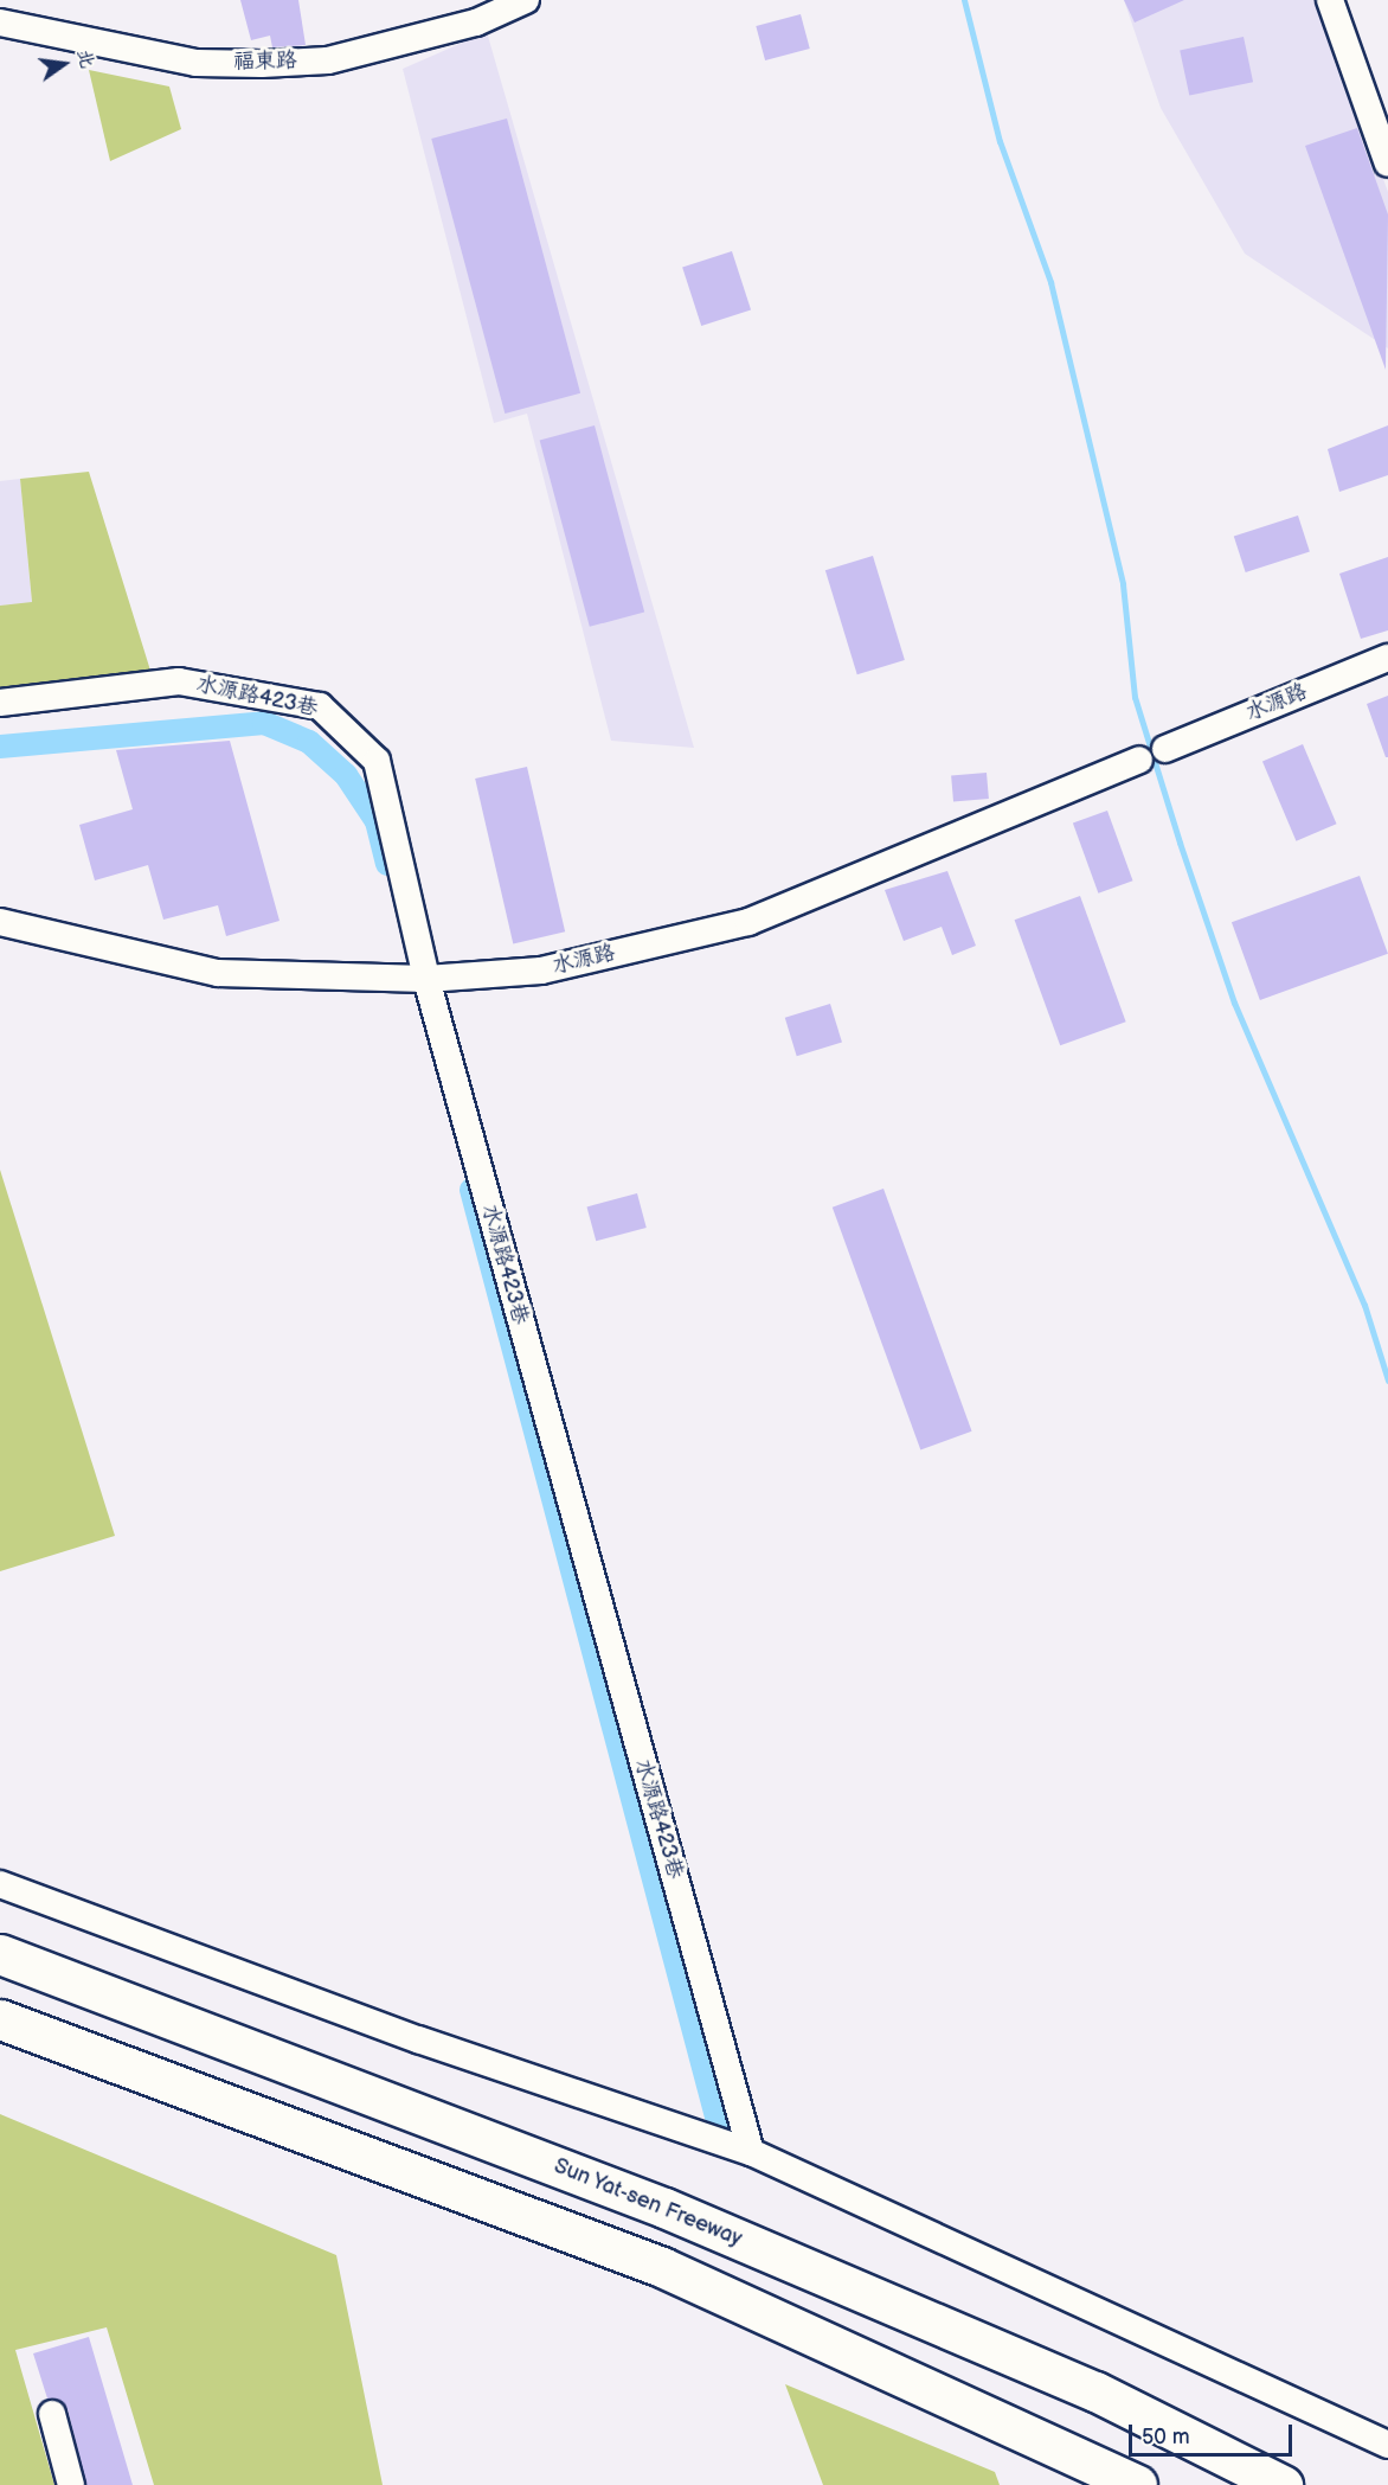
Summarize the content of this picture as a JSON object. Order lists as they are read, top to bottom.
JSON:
{
  "streets": {
    "highway": ["Sun Yat-sen Freeway"],
    "street": ["福東路", "水源路423巷", "水源路"]
  },
  "crossings": [
    ["水源路423巷", "水源路"]
  ],
  "scale_bar": "50 m",
  "north": "right"
}
